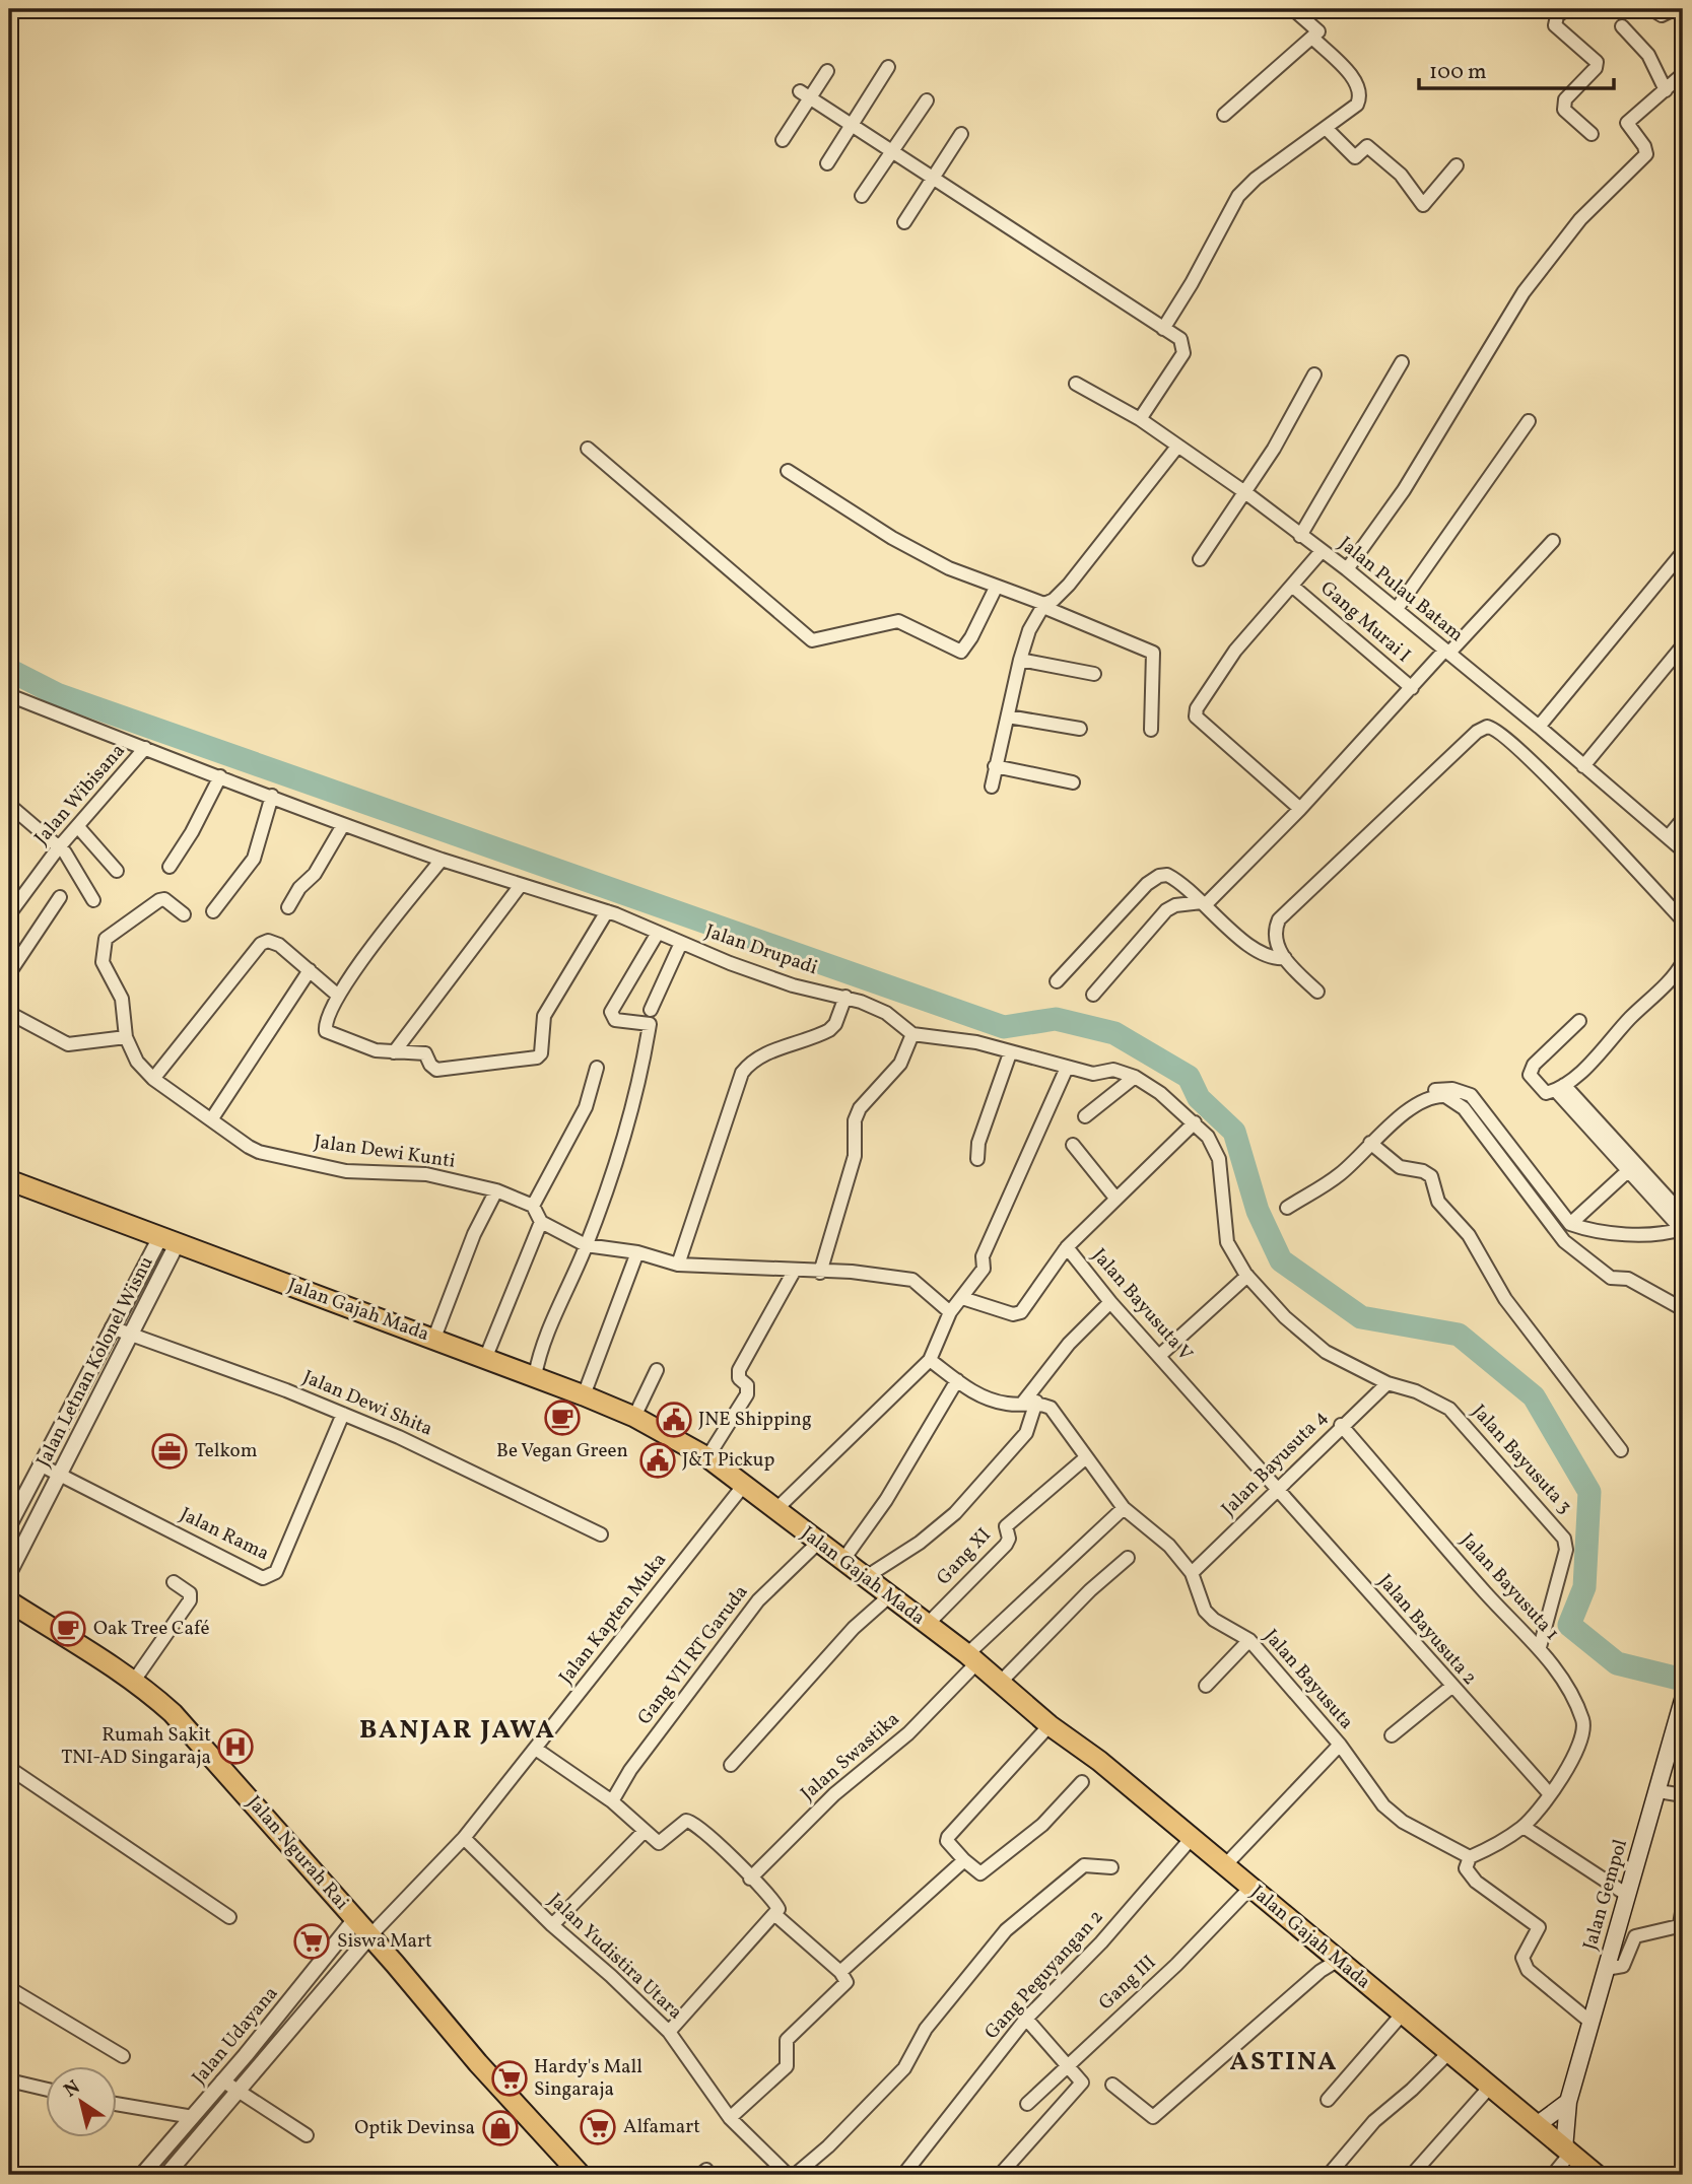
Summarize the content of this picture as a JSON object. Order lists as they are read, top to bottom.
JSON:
{
  "streets": {
    "highway": ["Jalan Gajah Mada", "Jalan Ngurah Rai"],
    "main road": ["Jalan Gempol"],
    "street": [
      "Jalan Pulau Batam",
      "Gang Murai I",
      "Jalan Wibisana",
      "Jalan Drupadi",
      "Jalan Dewi Kunti",
      "Jalan Bayusuta V",
      "Jalan Letnan Kolonel Wisnu",
      "Jalan Dewi Shita",
      "Jalan Bayusuta 3",
      "Jalan Bayusuta 4",
      "Jalan Rama",
      "Gang XI",
      "Jalan Bayusuta 1",
      "Jalan Kapten Muka",
      "Jalan Bayusuta 2",
      "Gang VII RT Garuda",
      "Jalan Bayusuta",
      "Jalan Swastika",
      "Jalan Yudistira Utara",
      "Gang Peguyangan 2",
      "Gang III",
      "Jalan Udayana"
    ]
  },
  "crossings": [
    ["Jalan Pulau Batam", "Gang Murai I"],
    ["Jalan Wibisana", "Jalan Drupadi"],
    ["Jalan Drupadi", "Jalan Bayusuta V"],
    ["Jalan Drupadi", "Jalan Bayusuta 3"],
    ["Jalan Bayusuta V", "Jalan Bayusuta 3"],
    ["Jalan Bayusuta V", "Jalan Bayusuta 4"],
    ["Jalan Bayusuta V", "Jalan Bayusuta 2"],
    ["Jalan Gajah Mada", "Jalan Letnan Kolonel Wisnu"],
    ["Jalan Gajah Mada", "Gang XI"],
    ["Jalan Gajah Mada", "Jalan Kapten Muka"],
    ["Jalan Gajah Mada", "Gang VII RT Garuda"],
    ["Jalan Gajah Mada", "Jalan Swastika"],
    ["Jalan Gajah Mada", "Jalan Gempol"],
    ["Jalan Gajah Mada", "Gang Peguyangan 2"],
    ["Jalan Gajah Mada", "Gang III"],
    ["Jalan Letnan Kolonel Wisnu", "Jalan Dewi Shita"],
    ["Jalan Letnan Kolonel Wisnu", "Jalan Rama"],
    ["Jalan Dewi Shita", "Jalan Rama"],
    ["Jalan Bayusuta 3", "Jalan Bayusuta 4"],
    ["Jalan Bayusuta 3", "Jalan Bayusuta 1"],
    ["Jalan Bayusuta 4", "Jalan Bayusuta 1"],
    ["Jalan Bayusuta 4", "Jalan Bayusuta 2"],
    ["Jalan Bayusuta 4", "Jalan Bayusuta"],
    ["Gang XI", "Jalan Bayusuta"],
    ["Jalan Bayusuta 1", "Jalan Bayusuta 2"],
    ["Jalan Kapten Muka", "Jalan Ngurah Rai"],
    ["Jalan Kapten Muka", "Jalan Yudistira Utara"],
    ["Jalan Kapten Muka", "Jalan Udayana"],
    ["Jalan Bayusuta", "Jalan Swastika"],
    ["Jalan Ngurah Rai", "Jalan Udayana"]
  ],
  "districts": ["BANJAR JAWA", "ASTINA"],
  "places": {
    "cafe": ["Be Vegan Green", "Oak Tree Café"],
    "public building": ["JNE Shipping", "J&T Pickup"],
    "office": ["Telkom"],
    "hospital": ["Rumah Sakit TNI-AD Singaraja"],
    "supermarket": ["Siswa Mart", "Hardy's Mall Singaraja", "Alfamart"],
    "shop": ["Optik Devinsa"]
  },
  "scale_bar": "100 m",
  "north": "top left"
}
